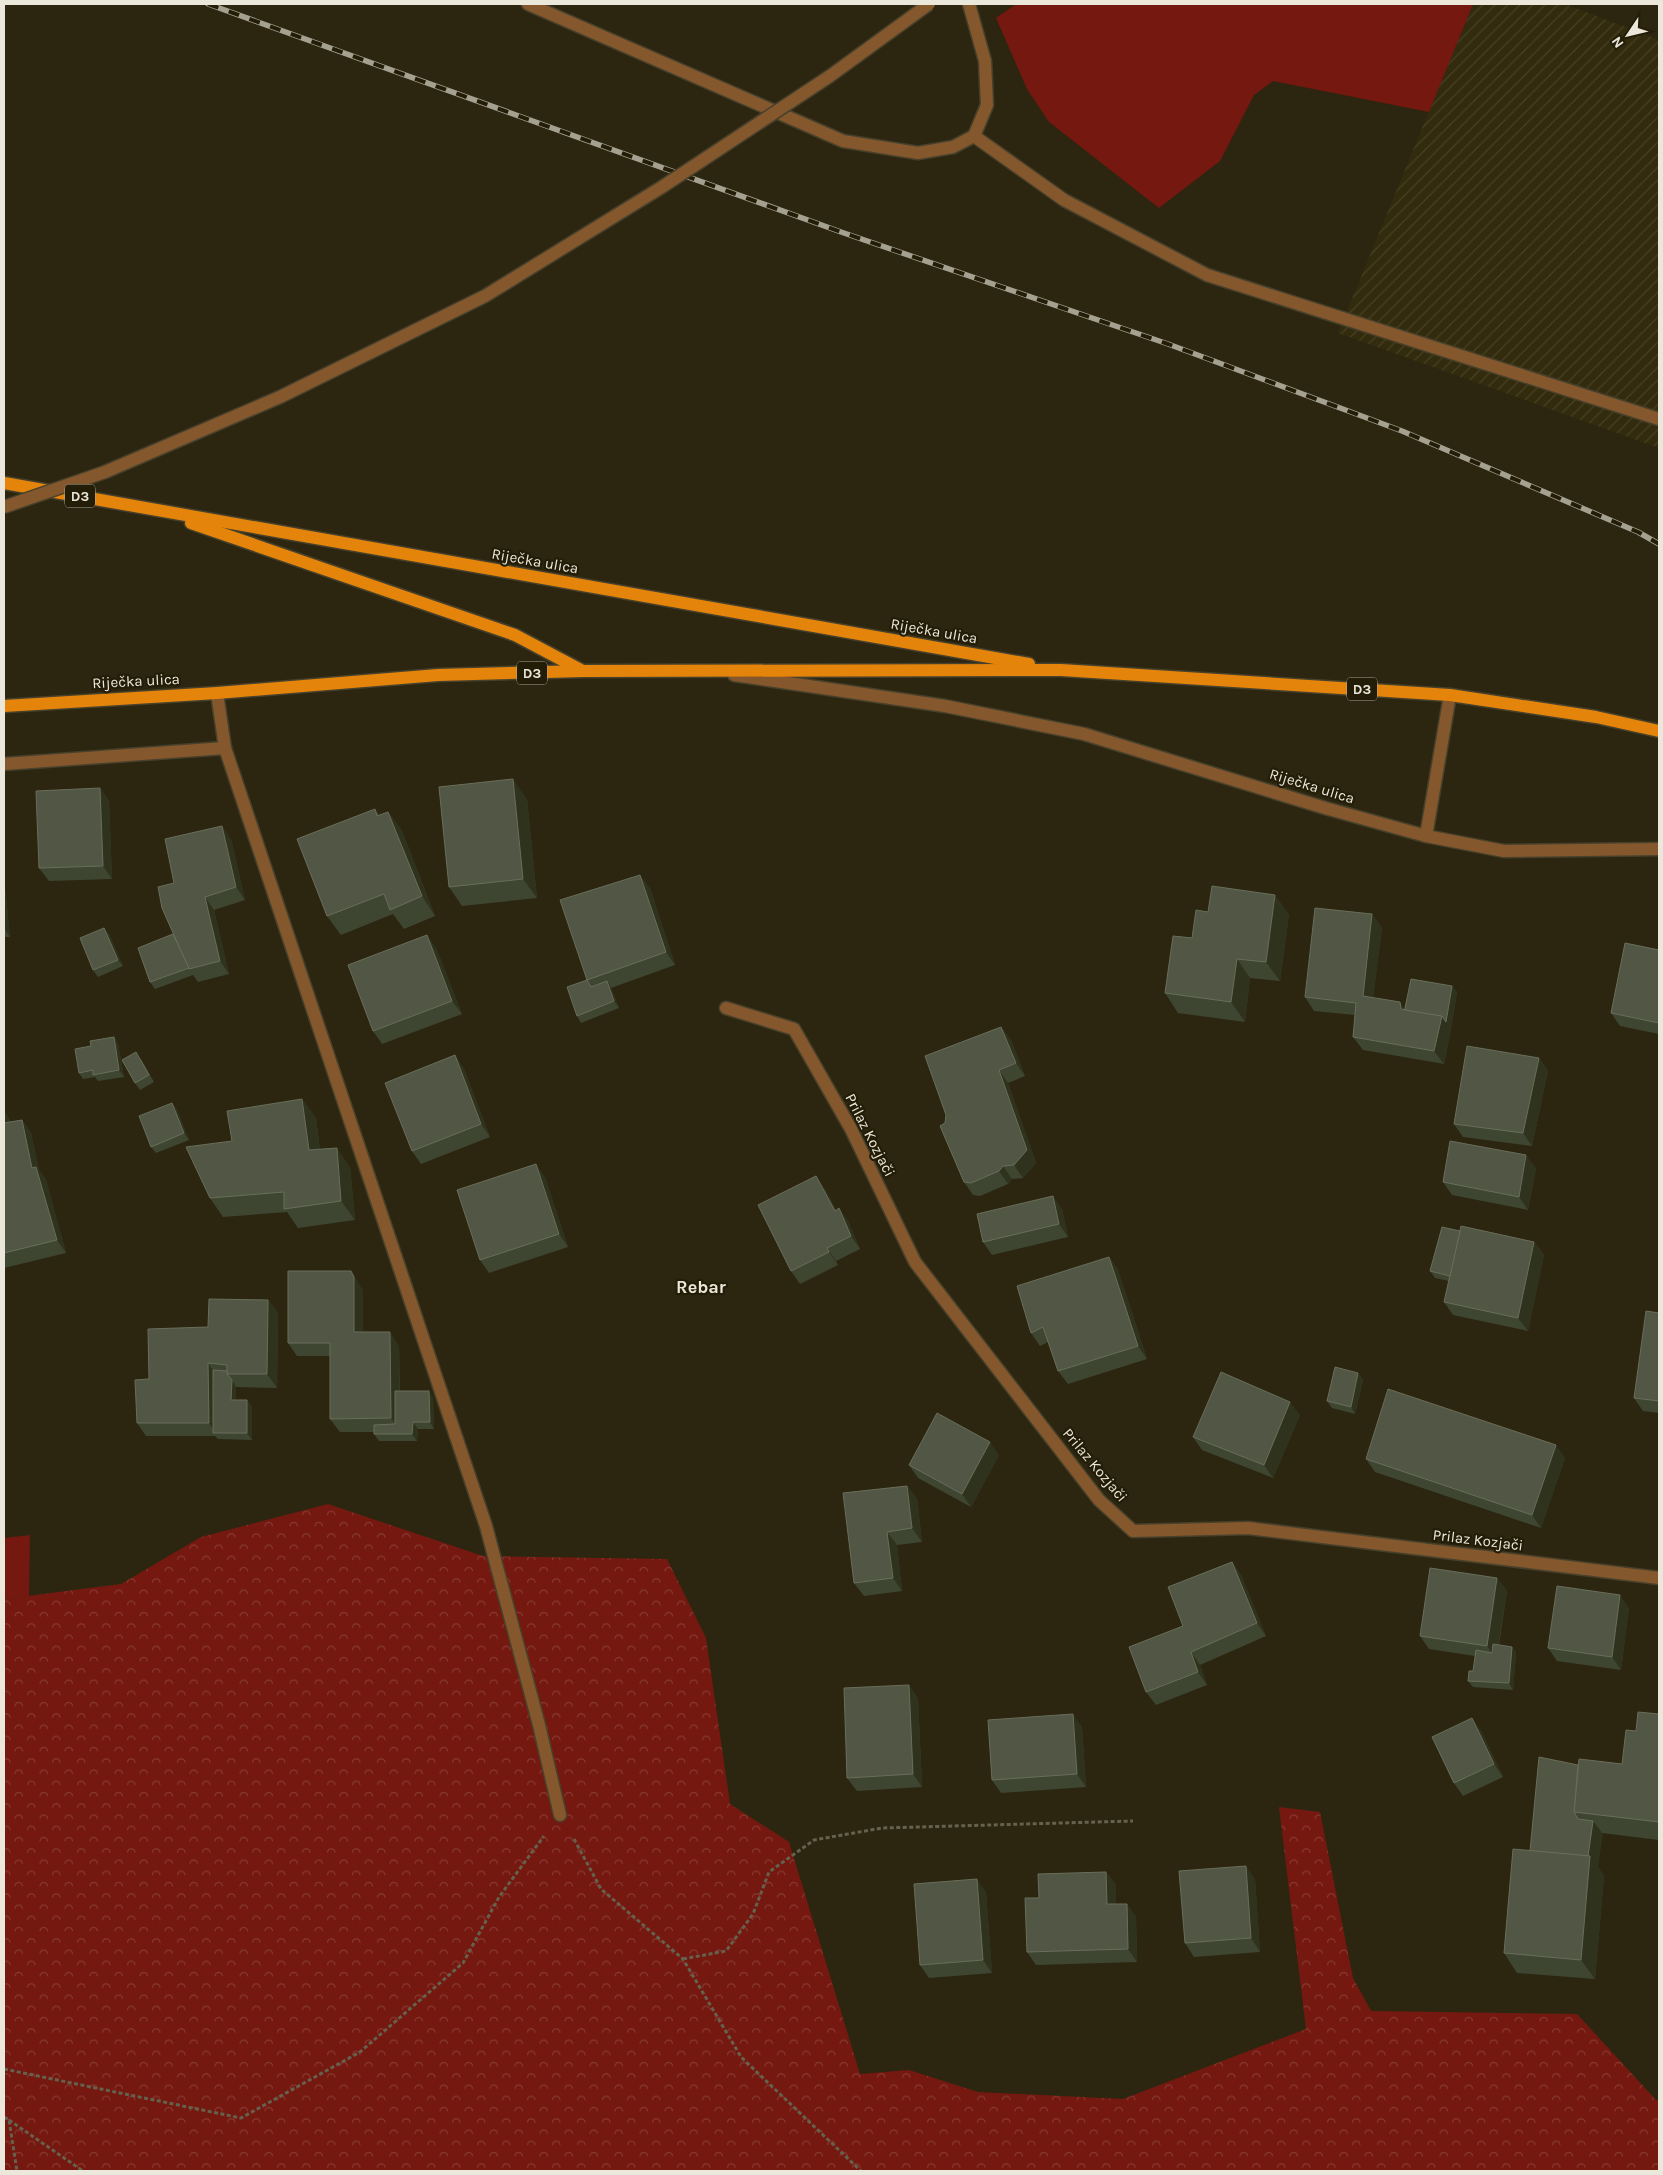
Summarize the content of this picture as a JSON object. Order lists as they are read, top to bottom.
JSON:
{
  "streets": {
    "main road": ["D3", "Riječka ulica"],
    "street": ["Prilaz Kozjači"]
  },
  "districts": ["Rebar"],
  "north": "bottom left"
}
